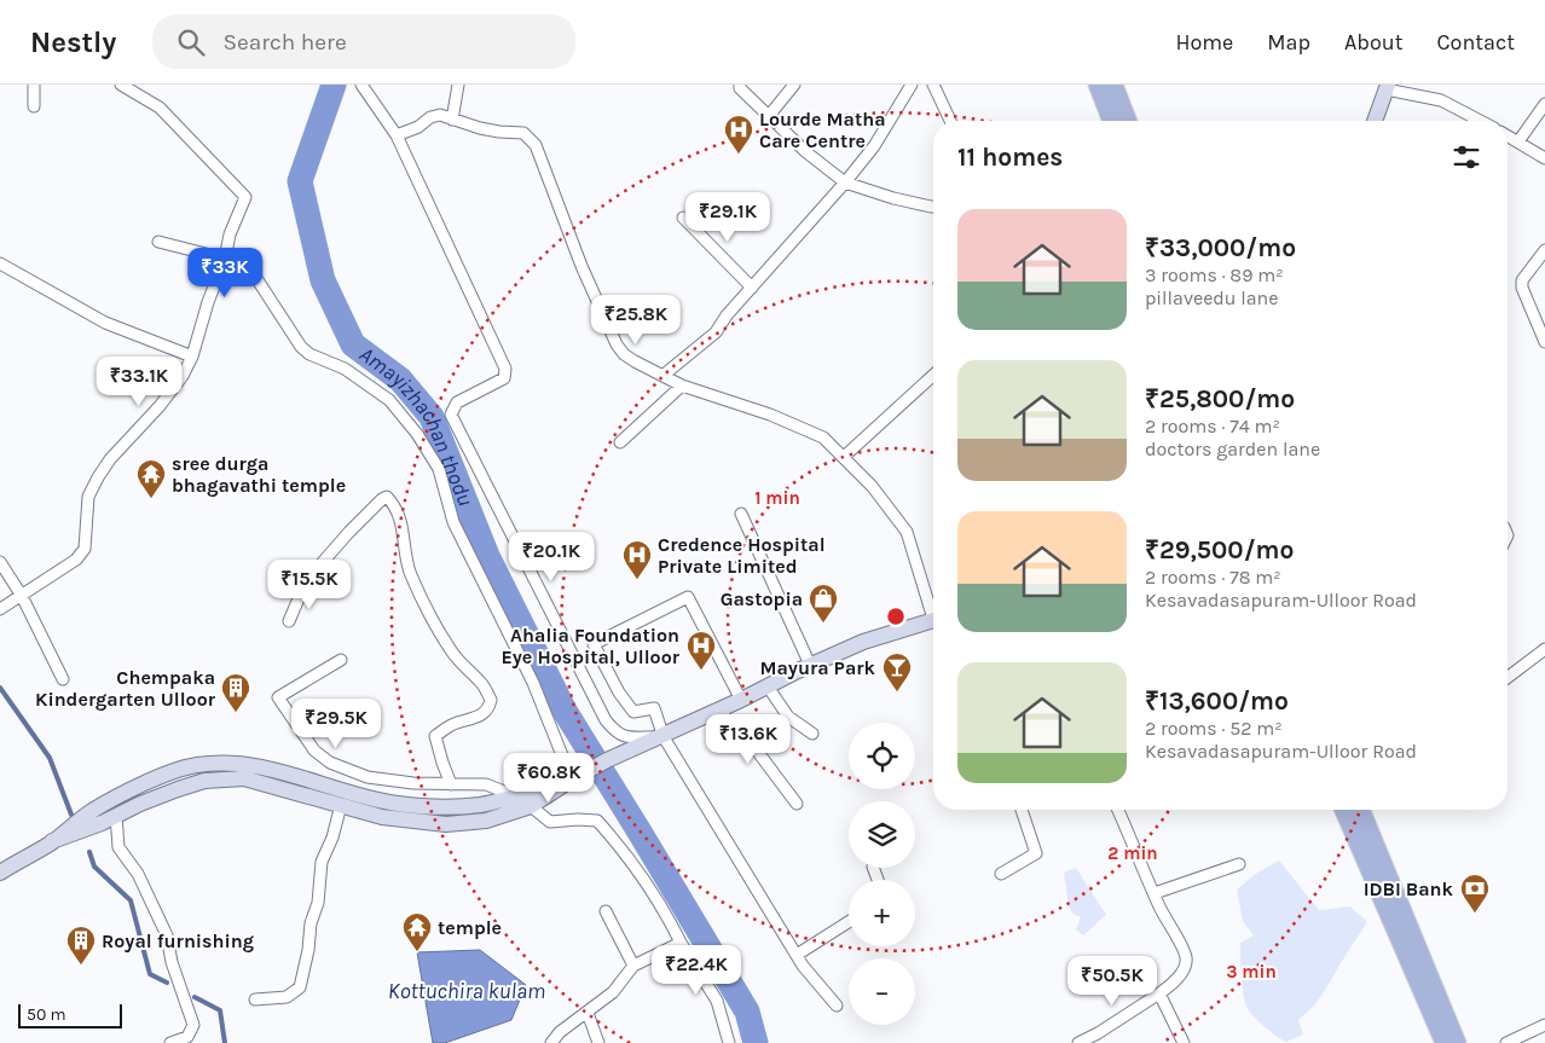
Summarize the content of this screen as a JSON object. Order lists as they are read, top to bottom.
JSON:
{
  "water": ["Amayizhachan thodu", "Kottuchira kulam"],
  "places": {
    "hospital": ["Lourde Matha Care Centre", "Credence Hospital Private Limited", "Ahalia Foundation Eye Hospital, Ulloor"],
    "temple": ["sree durga bhagavathi temple", "temple"],
    "shop": ["Gastopia"],
    "bar": ["Mayura Park"],
    "building": ["Chempaka Kindergarten Ulloor", "Royal furnishing"],
    "bank": ["IDBI Bank"]
  },
  "scale_bar": "50 m",
  "page": {
    "header": "Nestly",
    "search": "Search here",
    "nav": [
      "Home",
      "Map",
      "About",
      "Contact"
    ],
    "heading": "11 homes",
    "price": [
      "₹29.1K",
      "₹33K",
      "₹25.8K",
      "₹33.1K",
      "₹20.1K",
      "₹15.5K",
      "₹29.5K",
      "₹13.6K",
      "₹60.8K",
      "₹22.4K",
      "₹50.5K"
    ],
    "list": [
      {
        "name": "₹33,000/mo",
        "note": "3 rooms · 89 m² · pillaveedu lane"
      },
      {
        "name": "₹25,800/mo",
        "note": "2 rooms · 74 m² · doctors garden lane"
      },
      {
        "name": "₹29,500/mo",
        "note": "2 rooms · 78 m² · Kesavadasapuram-Ulloor Road"
      },
      {
        "name": "₹13,600/mo",
        "note": "2 rooms · 52 m² · Kesavadasapuram-Ulloor Road"
      }
    ],
    "map_buttons": ["+", "−"],
    "scale": "50 m"
  },
  "rings": ["1 min", "2 min", "3 min"]
}
